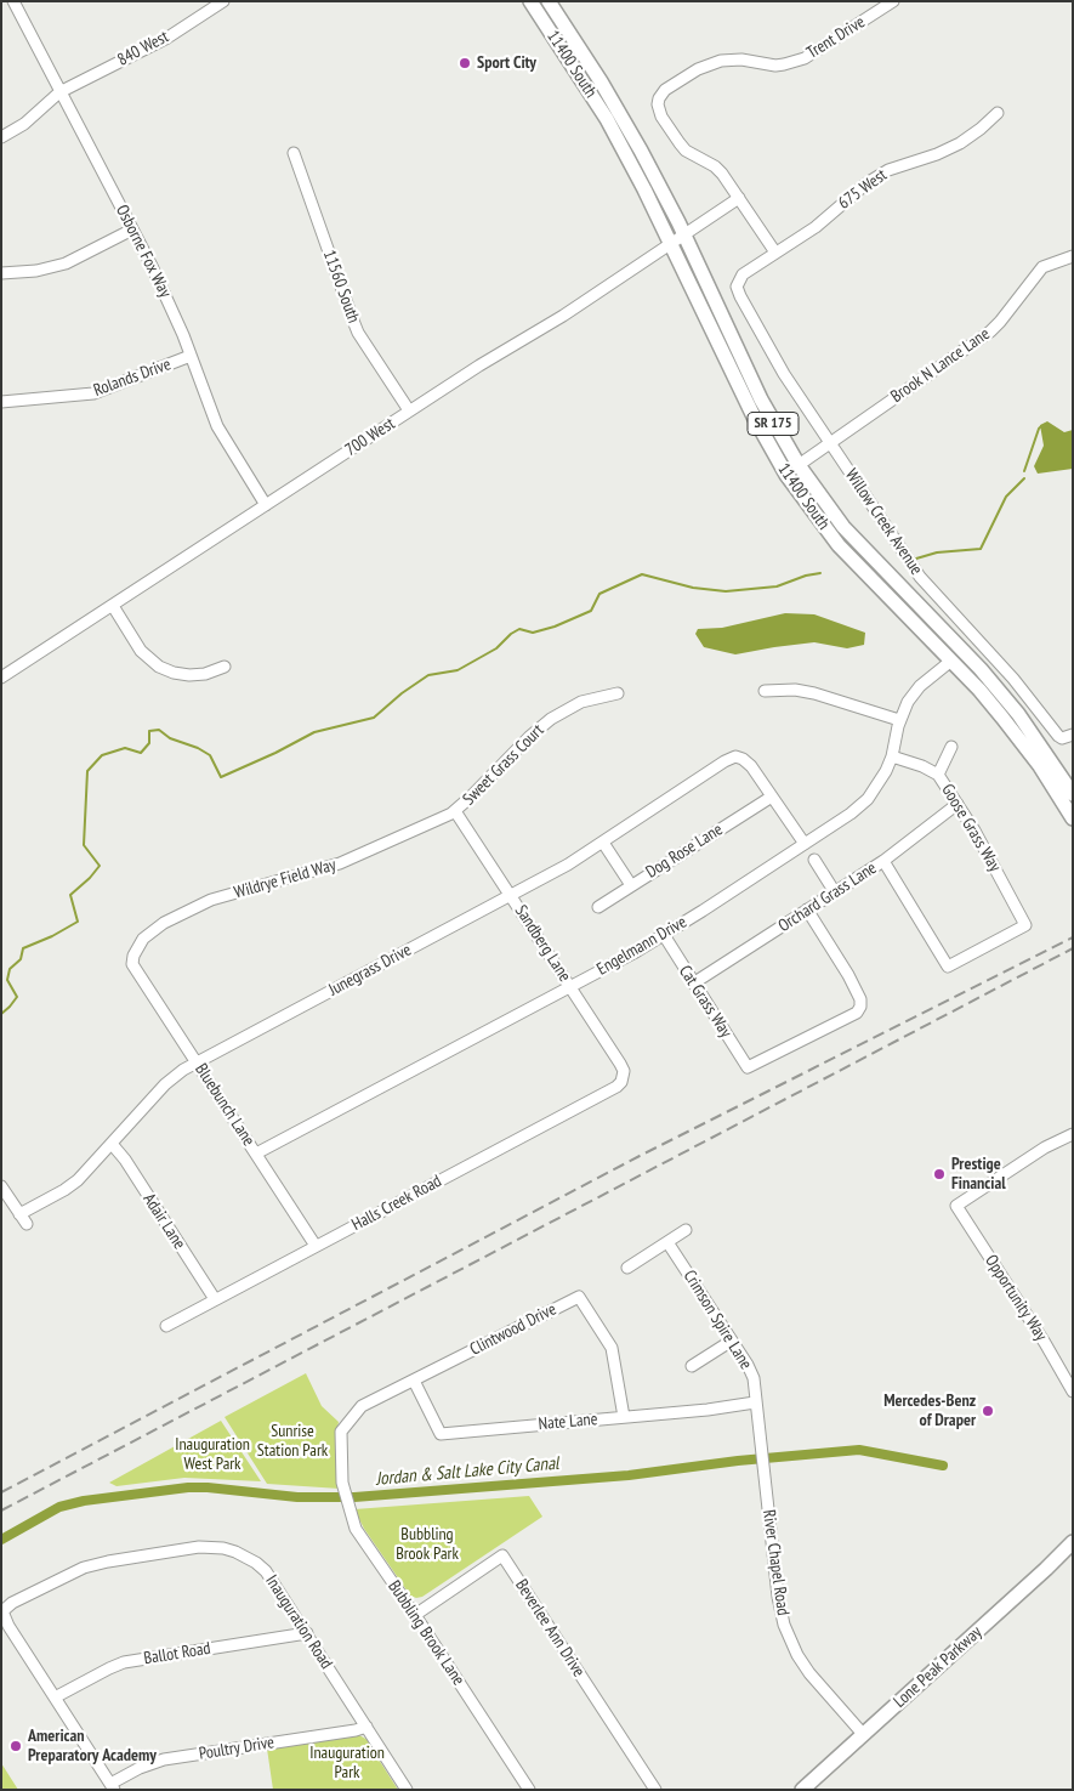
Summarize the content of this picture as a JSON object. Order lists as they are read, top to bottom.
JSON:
{
  "streets": {
    "main road": ["11400 South", "SR 175", "Lone Peak Parkway"],
    "street": [
      "Trent Drive",
      "840 West",
      "675 West",
      "Osborne Fox Way",
      "11560 South",
      "Brook N Lance Lane",
      "Rolands Drive",
      "700 West",
      "Willow Creek Avenue",
      "Sweet Grass Court",
      "Goose Grass Way",
      "Dog Rose Lane",
      "Wildrye Field Way",
      "Orchard Grass Lane",
      "Sandberg Lane",
      "Engelmann Drive",
      "Junegrass Drive",
      "Cat Grass Way",
      "Bluebunch Lane",
      "Halls Creek Road",
      "Adair Lane",
      "Opportunity Way",
      "Crimson Spire Lane",
      "Clintwood Drive",
      "Nate Lane",
      "River Chapel Road",
      "Inauguration Road",
      "Beverlee Ann Drive",
      "Bubbling Brook Lane",
      "Ballot Road",
      "Poultry Drive"
    ]
  },
  "crossings": [
    ["Trent Drive", "675 West"],
    ["Trent Drive", "700 West"],
    ["840 West", "Osborne Fox Way"],
    ["11400 South", "Brook N Lance Lane"],
    ["11400 South", "700 West"],
    ["11400 South", "Engelmann Drive"],
    ["675 West", "Willow Creek Avenue"],
    ["Osborne Fox Way", "Rolands Drive"],
    ["Osborne Fox Way", "700 West"],
    ["11560 South", "700 West"],
    ["Brook N Lance Lane", "Willow Creek Avenue"],
    ["Sweet Grass Court", "Wildrye Field Way"],
    ["Sweet Grass Court", "Sandberg Lane"],
    ["Goose Grass Way", "Orchard Grass Lane"],
    ["Goose Grass Way", "Engelmann Drive"],
    ["Dog Rose Lane", "Junegrass Drive"],
    ["Wildrye Field Way", "Sandberg Lane"],
    ["Wildrye Field Way", "Bluebunch Lane"],
    ["Orchard Grass Lane", "Cat Grass Way"],
    ["Sandberg Lane", "Engelmann Drive"],
    ["Sandberg Lane", "Junegrass Drive"],
    ["Sandberg Lane", "Halls Creek Road"],
    ["Engelmann Drive", "Cat Grass Way"],
    ["Engelmann Drive", "Bluebunch Lane"],
    ["Junegrass Drive", "Bluebunch Lane"],
    ["Junegrass Drive", "Adair Lane"],
    ["Bluebunch Lane", "Halls Creek Road"],
    ["Halls Creek Road", "Adair Lane"],
    ["Crimson Spire Lane", "Nate Lane"],
    ["Crimson Spire Lane", "River Chapel Road"],
    ["Clintwood Drive", "Nate Lane"],
    ["Clintwood Drive", "Bubbling Brook Lane"],
    ["Nate Lane", "River Chapel Road"],
    ["River Chapel Road", "Lone Peak Parkway"],
    ["Inauguration Road", "Ballot Road"],
    ["Inauguration Road", "Poultry Drive"],
    ["Beverlee Ann Drive", "Bubbling Brook Lane"]
  ],
  "water": ["Jordan & Salt Lake City Canal"],
  "parks": [
    "Sunrise Station Park",
    "Inauguration West Park",
    "Bubbling Brook Park",
    "Inauguration Park"
  ],
  "places": [
    "Sport City",
    "Prestige Financial",
    "Mercedes-Benz of Draper",
    "American Preparatory Academy"
  ]
}
